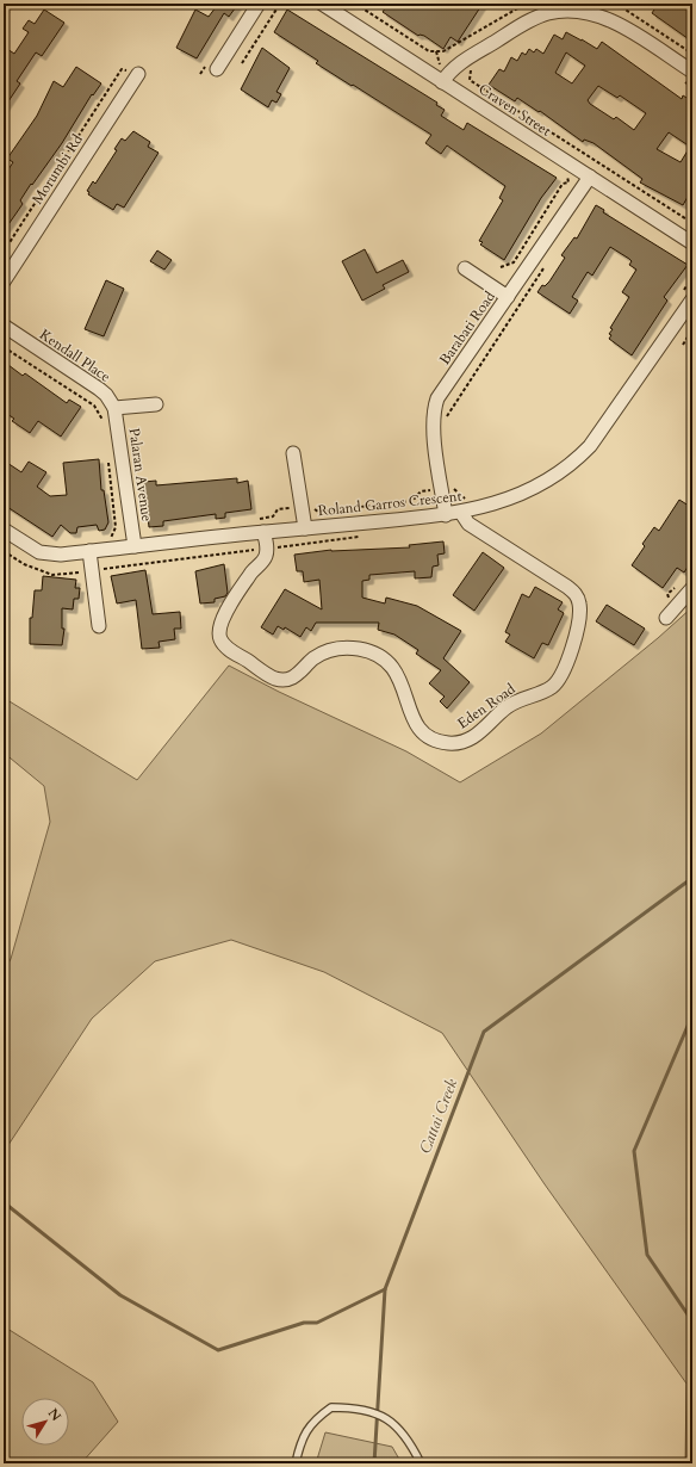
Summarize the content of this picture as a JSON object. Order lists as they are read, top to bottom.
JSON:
{
  "streets": {
    "street": [
      "Craven Street",
      "Morumbi Rd",
      "Barabati Road",
      "Kendall Place",
      "Palaran Avenue",
      "Roland Garros Crescent",
      "Eden Road"
    ]
  },
  "crossings": [
    ["Craven Street", "Barabati Road"],
    ["Barabati Road", "Roland Garros Crescent"],
    ["Kendall Place", "Palaran Avenue"],
    ["Palaran Avenue", "Roland Garros Crescent"],
    ["Roland Garros Crescent", "Eden Road"]
  ],
  "water": ["Cattai Creek"],
  "north": "top right"
}
